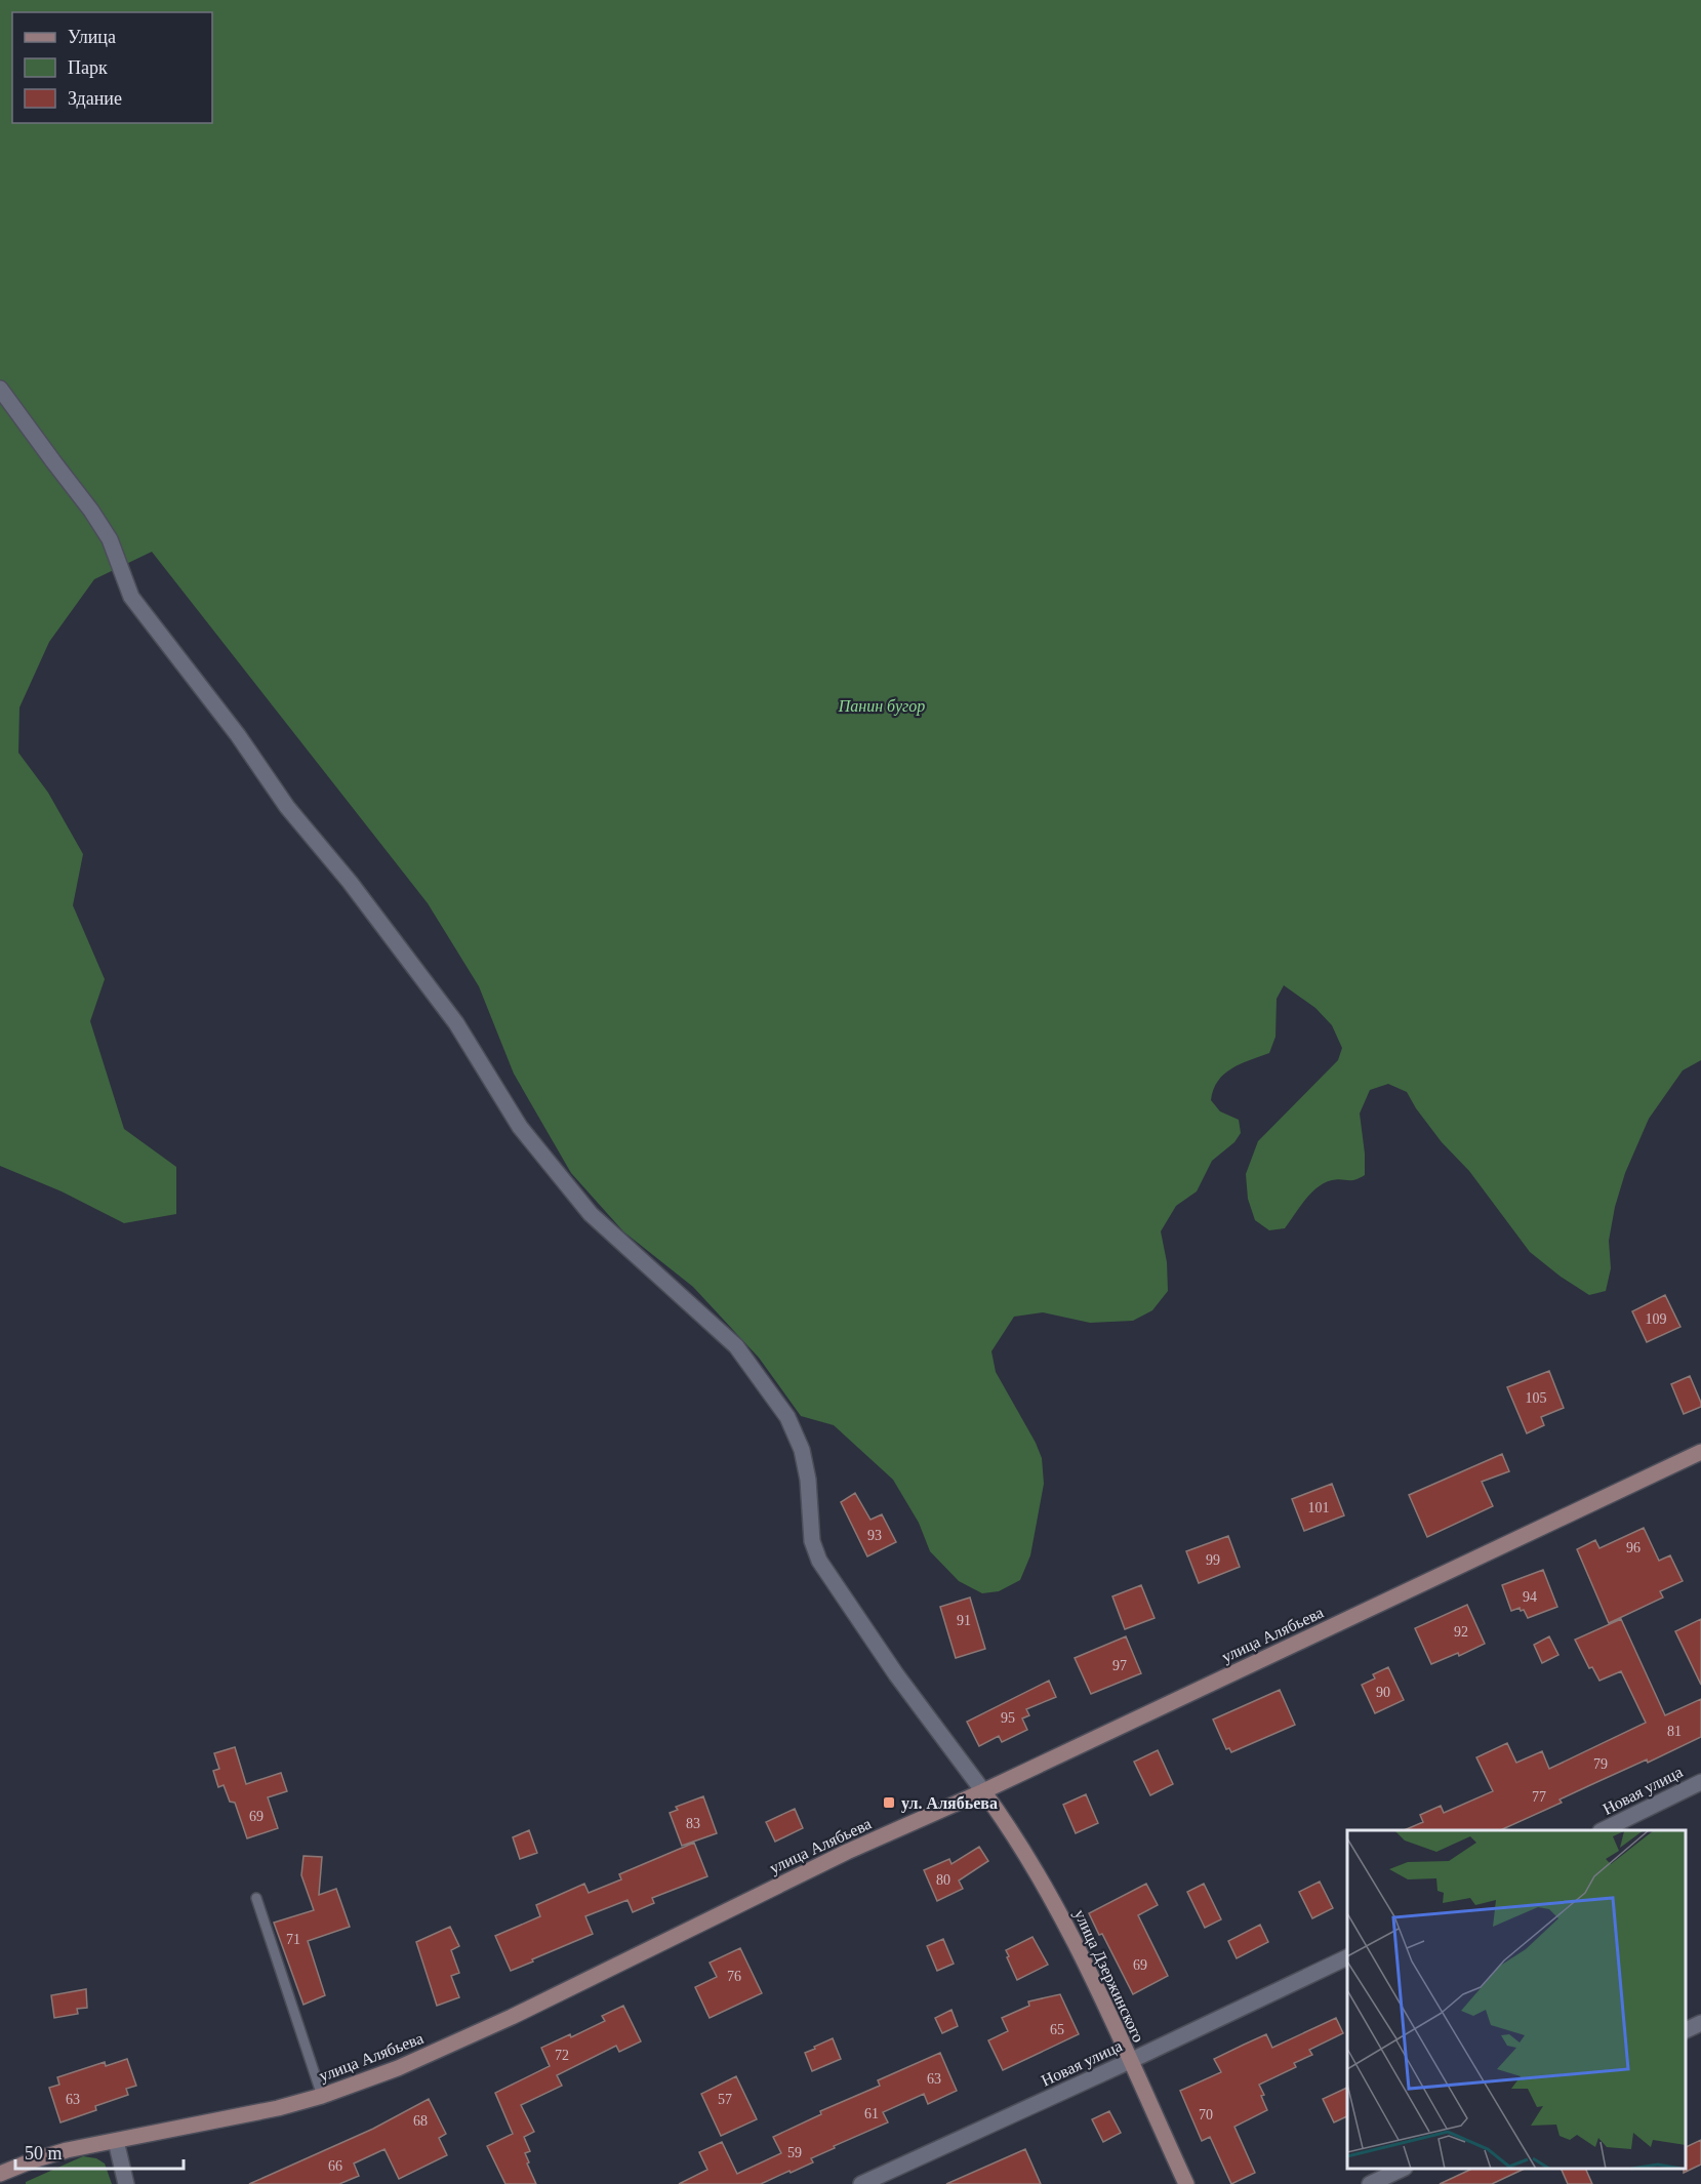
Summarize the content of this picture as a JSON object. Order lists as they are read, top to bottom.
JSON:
{
  "streets": {
    "main road": ["улица Алябьева", "улица Дзержинского"],
    "street": ["Новая улица"]
  },
  "crossings": [
    ["улица Алябьева", "улица Дзержинского"],
    ["Новая улица", "улица Дзержинского"]
  ],
  "parks": ["Панин бугор"],
  "places": {
    "transit": ["ул. Алябьева"]
  },
  "house_numbers": [
    "109",
    "105",
    "101",
    "93",
    "96",
    "99",
    "94",
    "91",
    "92",
    "97",
    "90",
    "95",
    "81",
    "79",
    "77",
    "69",
    "83",
    "80",
    "71",
    "69",
    "76",
    "65",
    "72",
    "63",
    "63",
    "57",
    "61",
    "70",
    "68",
    "59",
    "66"
  ],
  "legend": ["Улица", "Парк", "Здание"],
  "scale_bar": "50 m"
}
